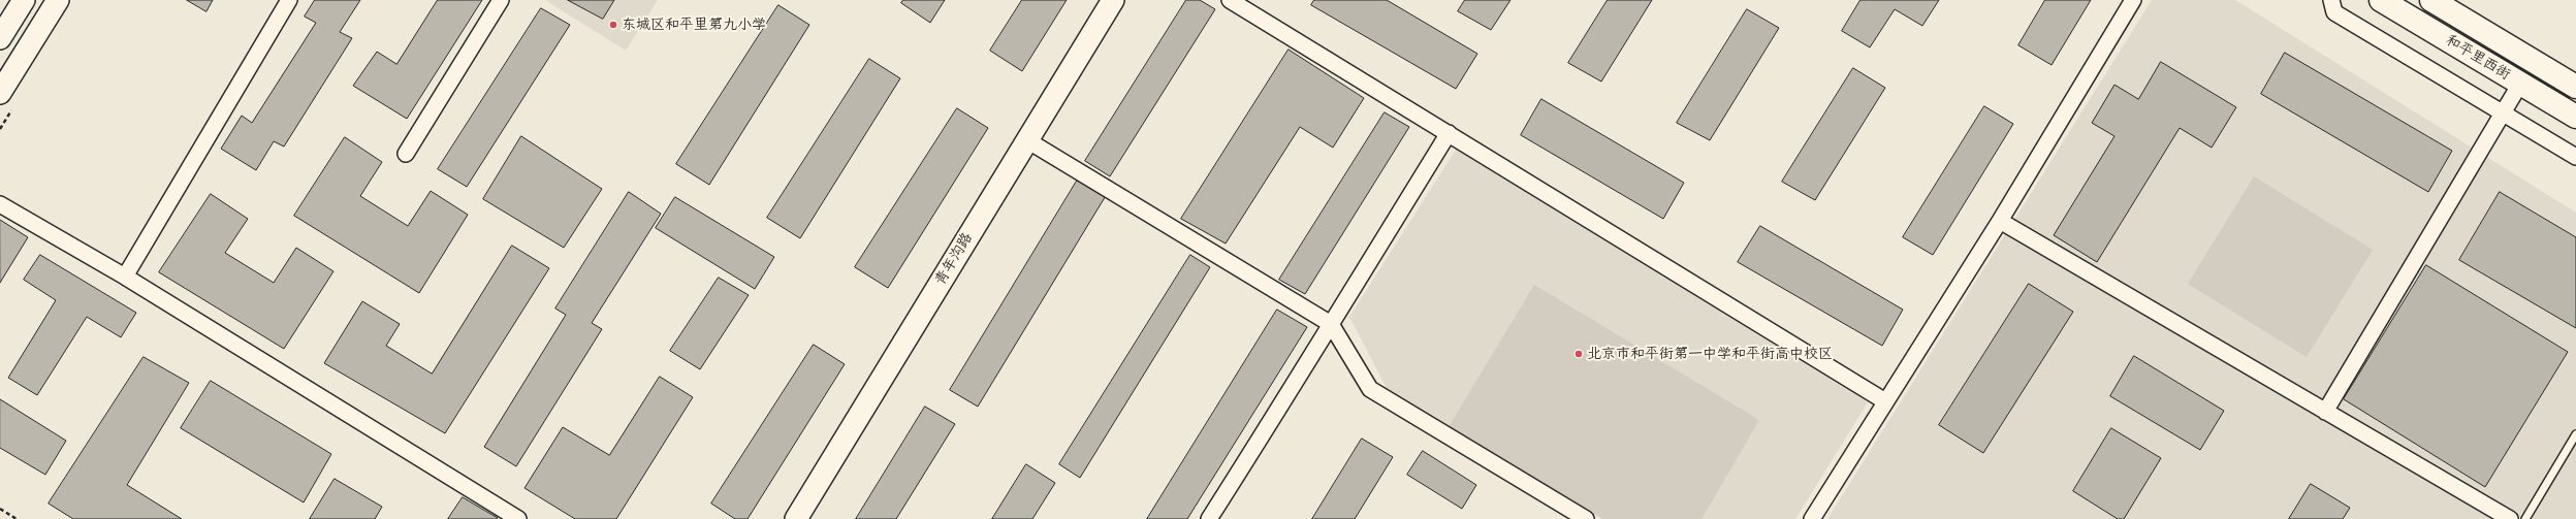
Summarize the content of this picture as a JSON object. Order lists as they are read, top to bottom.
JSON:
{
  "streets": {
    "main road": ["和平里西街"],
    "street": ["青年沟路"]
  },
  "places": ["东城区和平里第九小学", "北京市和平街第一中学和平街高中校区"]
}
